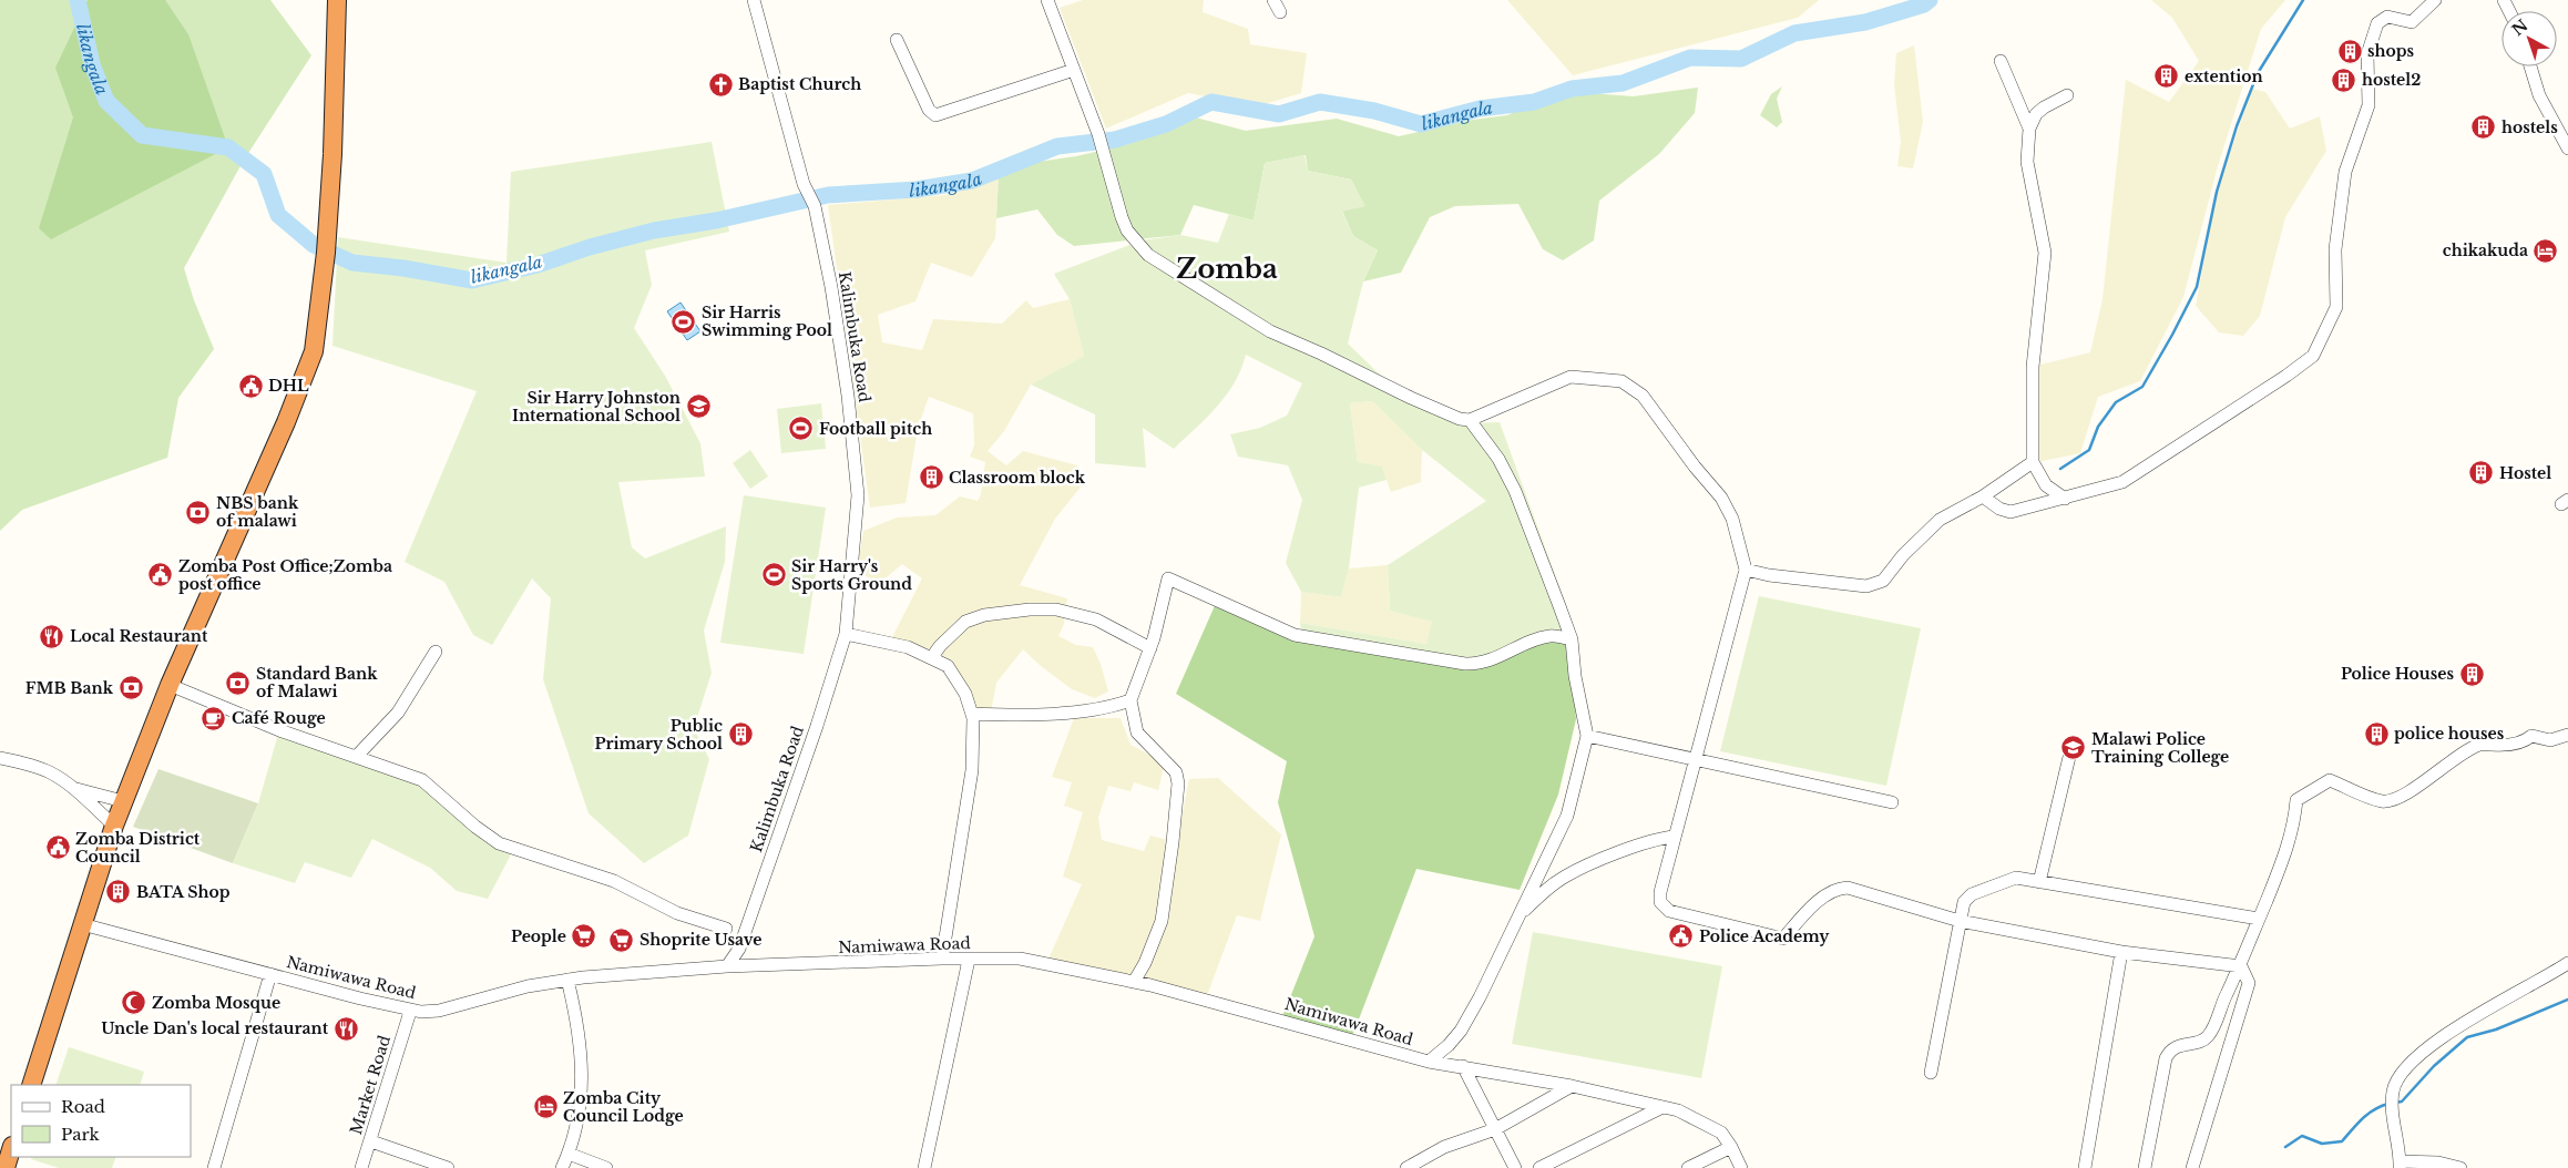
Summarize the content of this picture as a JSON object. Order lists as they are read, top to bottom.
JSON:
{
  "streets": {
    "street": ["Kalimbuka Road", "Namiwawa Road", "Market Road"]
  },
  "crossings": [
    ["Kalimbuka Road", "Namiwawa Road"],
    ["Namiwawa Road", "Market Road"]
  ],
  "districts": ["Zomba"],
  "water": ["likangala"],
  "places": {
    "building": [
      "shops",
      "extention",
      "hostel2",
      "hostels",
      "Hostel",
      "Classroom block",
      "Police Houses",
      "police houses",
      "Public Primary School",
      "BATA Shop"
    ],
    "church": ["Baptist Church"],
    "hotel": ["chikakuda", "Zomba City Council Lodge"],
    "sports": ["Sir Harris Swimming Pool", "Football pitch", "Sir Harry's Sports Ground"],
    "public building": [
      "DHL",
      "Zomba Post Office;Zomba post office",
      "Zomba District Council",
      "Police Academy"
    ],
    "school or university": ["Sir Harry Johnston International School", "Malawi Police Training College"],
    "bank": ["NBS bank of malawi", "Standard Bank of Malawi", "FMB Bank"],
    "restaurant": ["Local Restaurant", "Uncle Dan's local restaurant"],
    "cafe": ["Café Rouge"],
    "supermarket": ["People", "Shoprite Usave"],
    "mosque": ["Zomba Mosque"]
  },
  "legend": ["Road", "Park"],
  "north": "top left"
}
